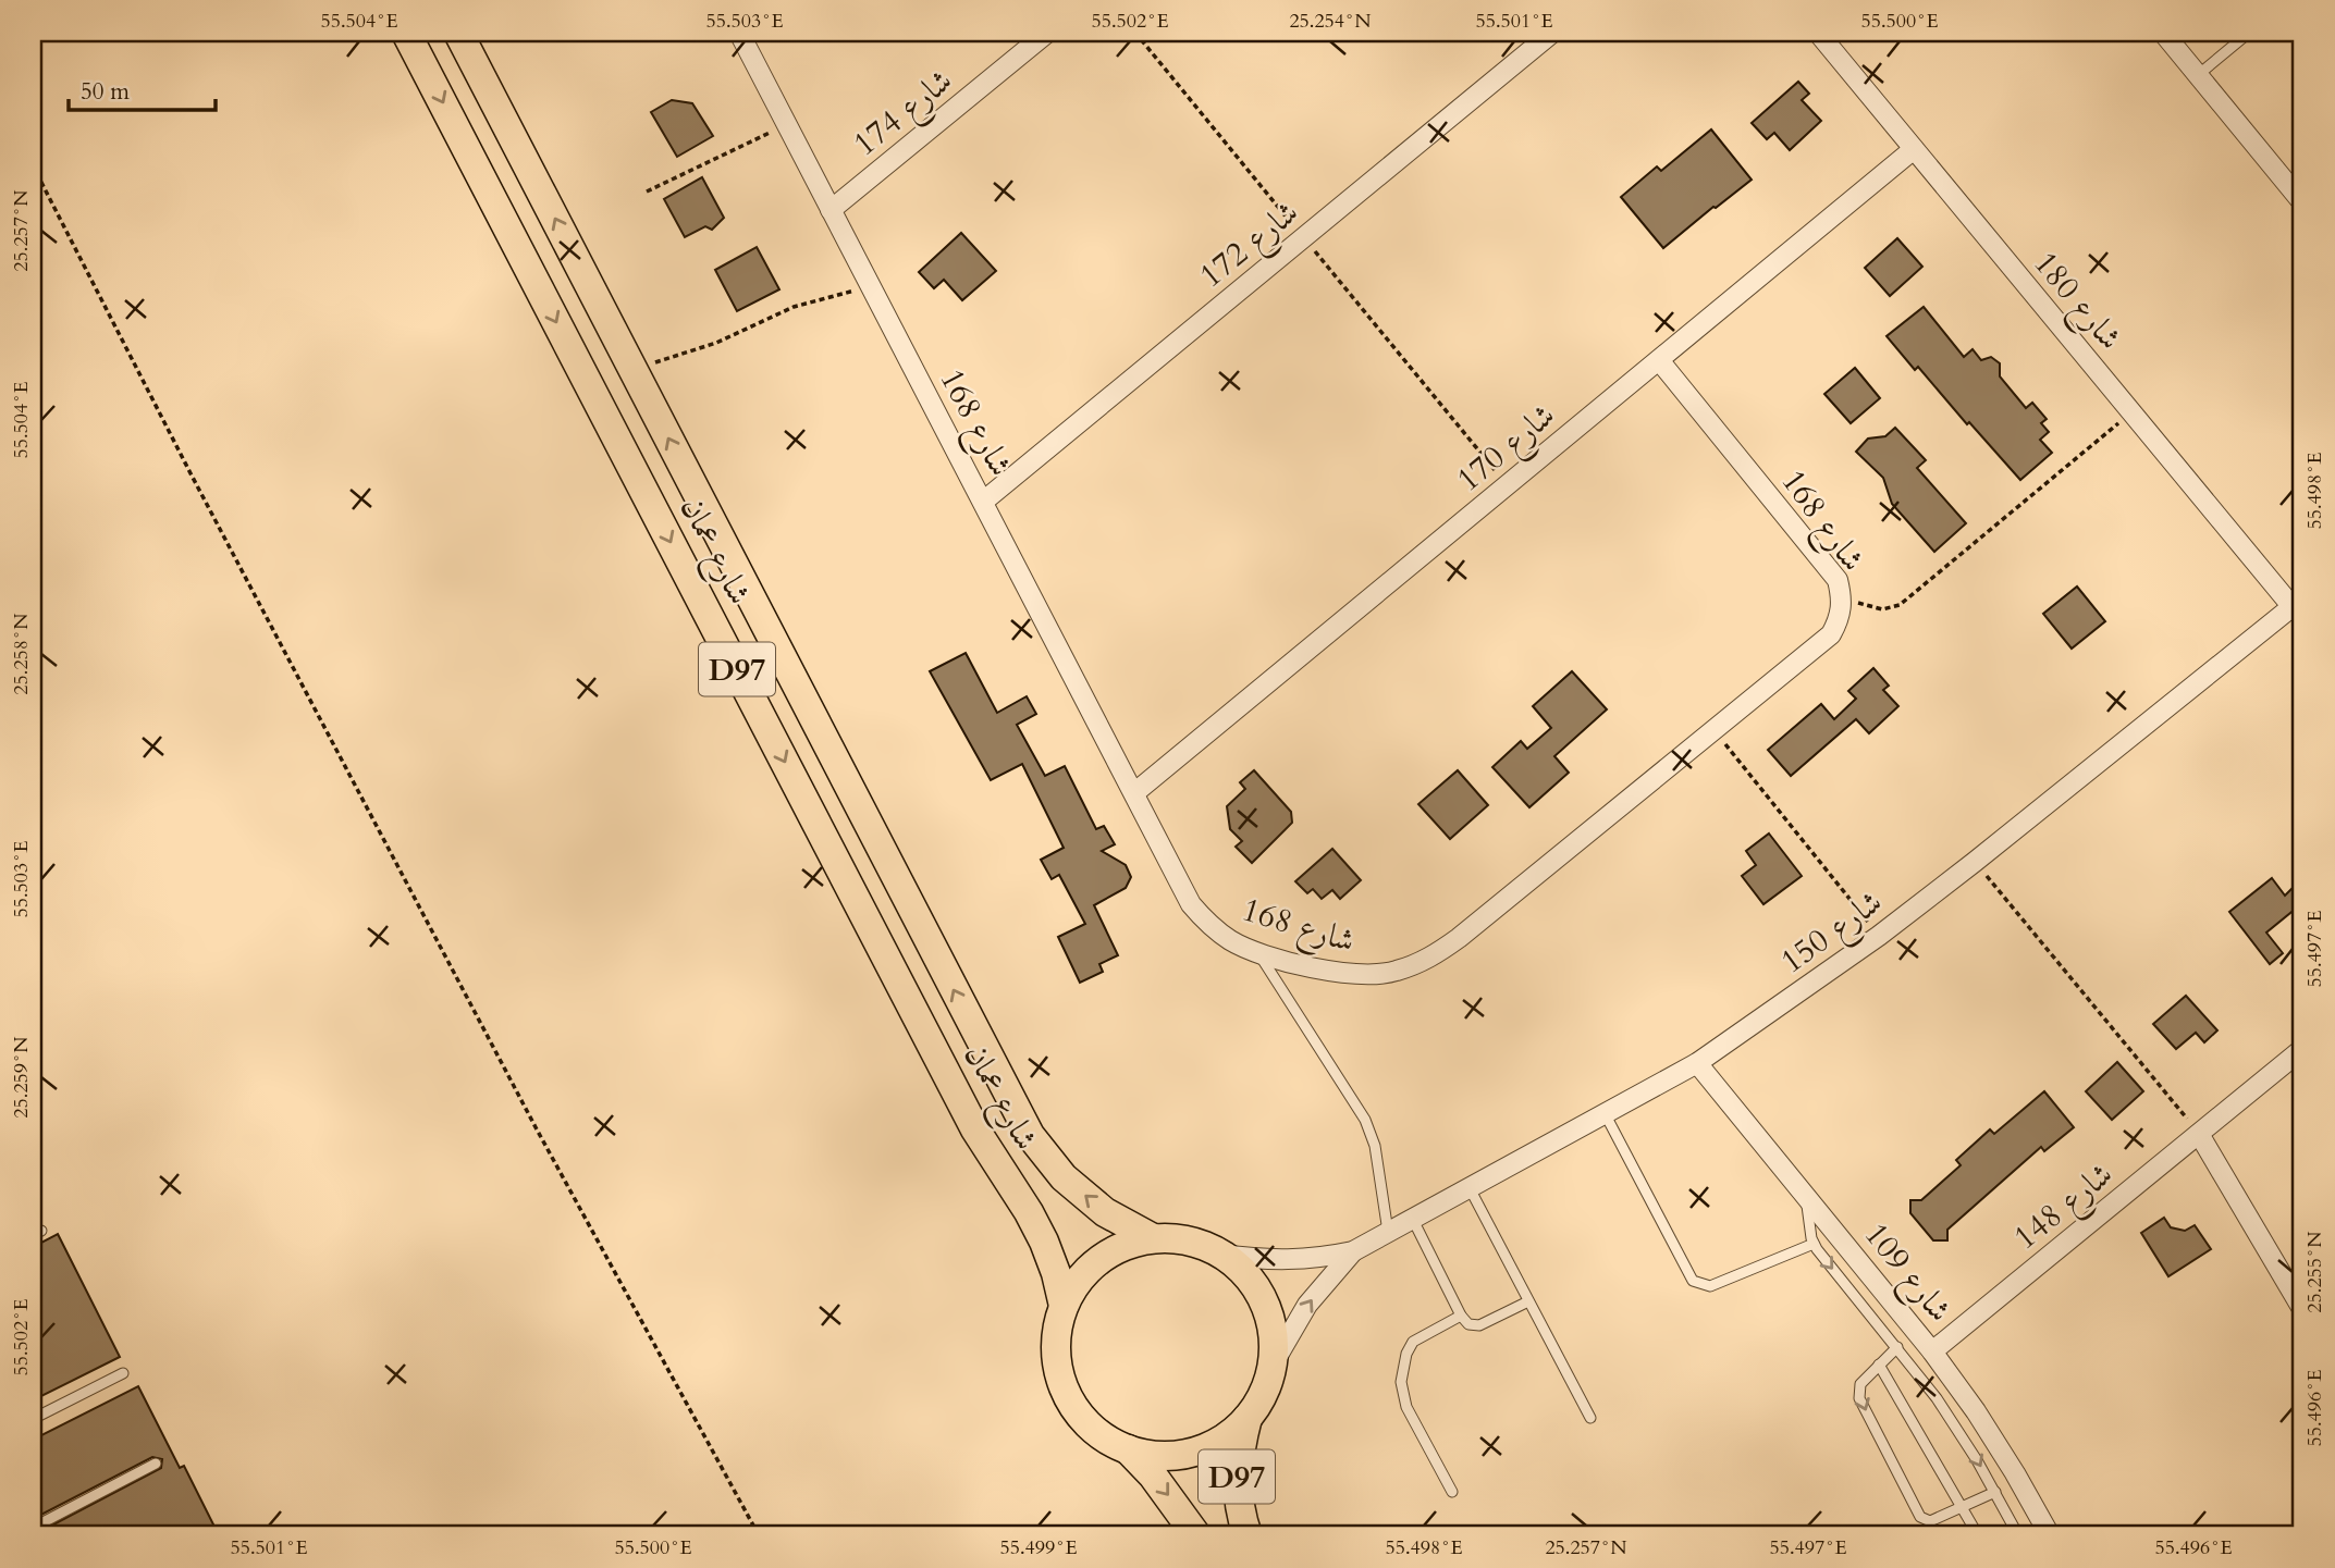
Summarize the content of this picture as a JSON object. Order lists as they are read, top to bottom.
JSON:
{
  "streets": {
    "main road": ["شارع عمان", "D97"],
    "street": [
      "شارع 174",
      "شارع 172",
      "شارع 180",
      "شارع 168",
      "شارع 170",
      "شارع 150",
      "شارع 148",
      "شارع 109"
    ]
  },
  "crossings": [
    ["شارع 174", "شارع 168"],
    ["شارع 172", "شارع 168"],
    ["شارع 180", "شارع 170"],
    ["شارع 180", "شارع 150"],
    ["شارع 168", "شارع 170"],
    ["شارع عمان", "D97"],
    ["شارع عمان", "شارع 150"],
    ["D97", "شارع 150"],
    ["شارع 150", "شارع 109"],
    ["شارع 148", "شارع 109"]
  ],
  "scale_bar": "50 m",
  "coordinates": [
    "55.504°E",
    "55.503°E",
    "55.502°E",
    "25.254°N",
    "55.501°E",
    "55.500°E",
    "25.257°N",
    "55.498°E",
    "25.258°N",
    "55.497°E",
    "25.259°N",
    "25.255°N",
    "55.496°E",
    "55.499°E"
  ]
}
